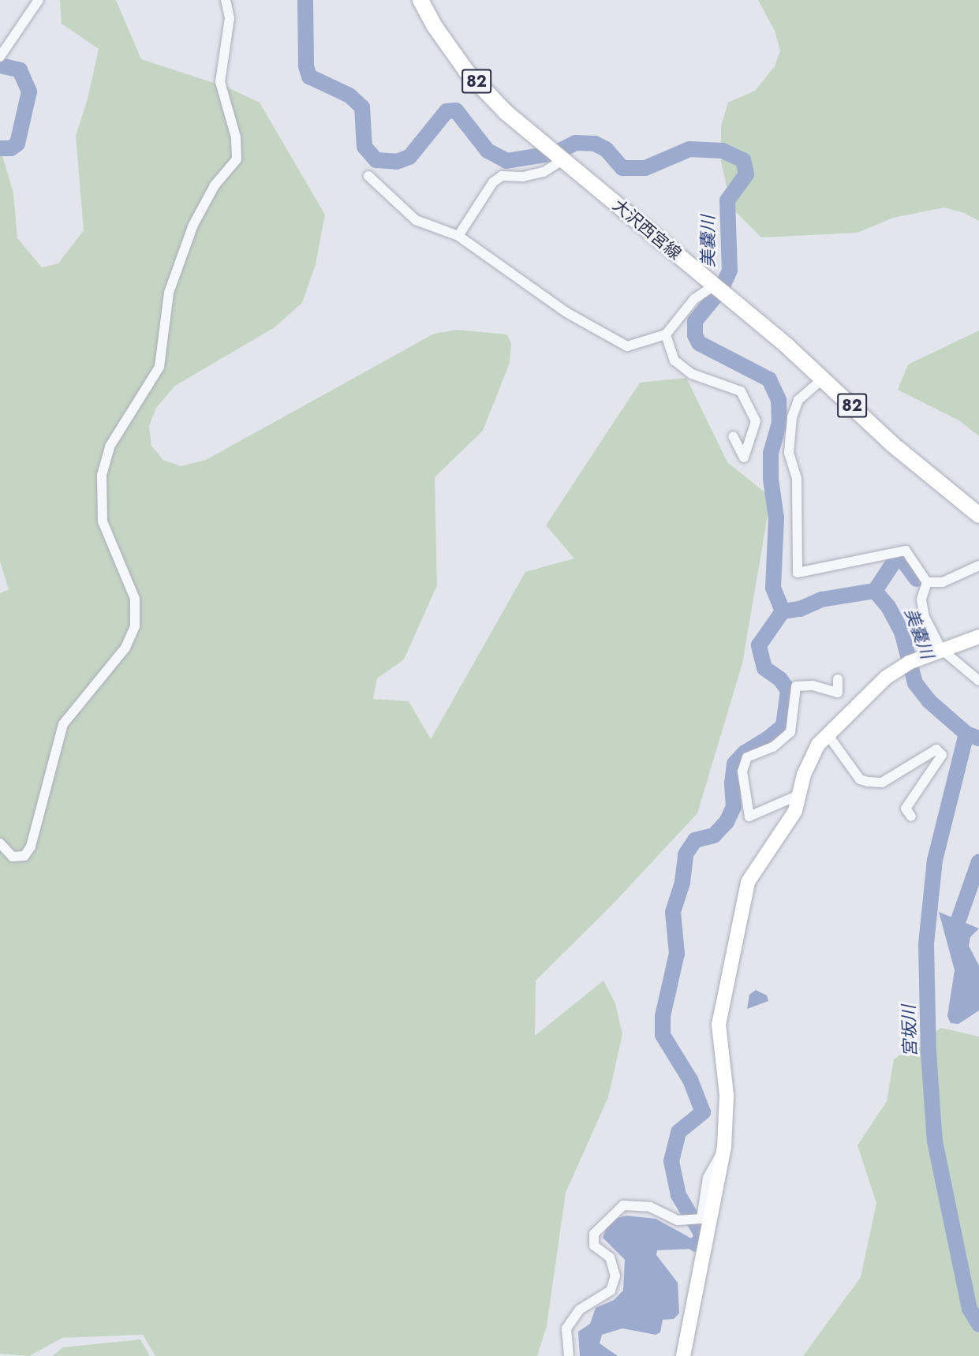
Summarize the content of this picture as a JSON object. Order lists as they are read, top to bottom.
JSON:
{
  "streets": {
    "main road": ["82", "大沢西宮線"]
  },
  "water": ["美嚢川", "宮坂川"]
}
